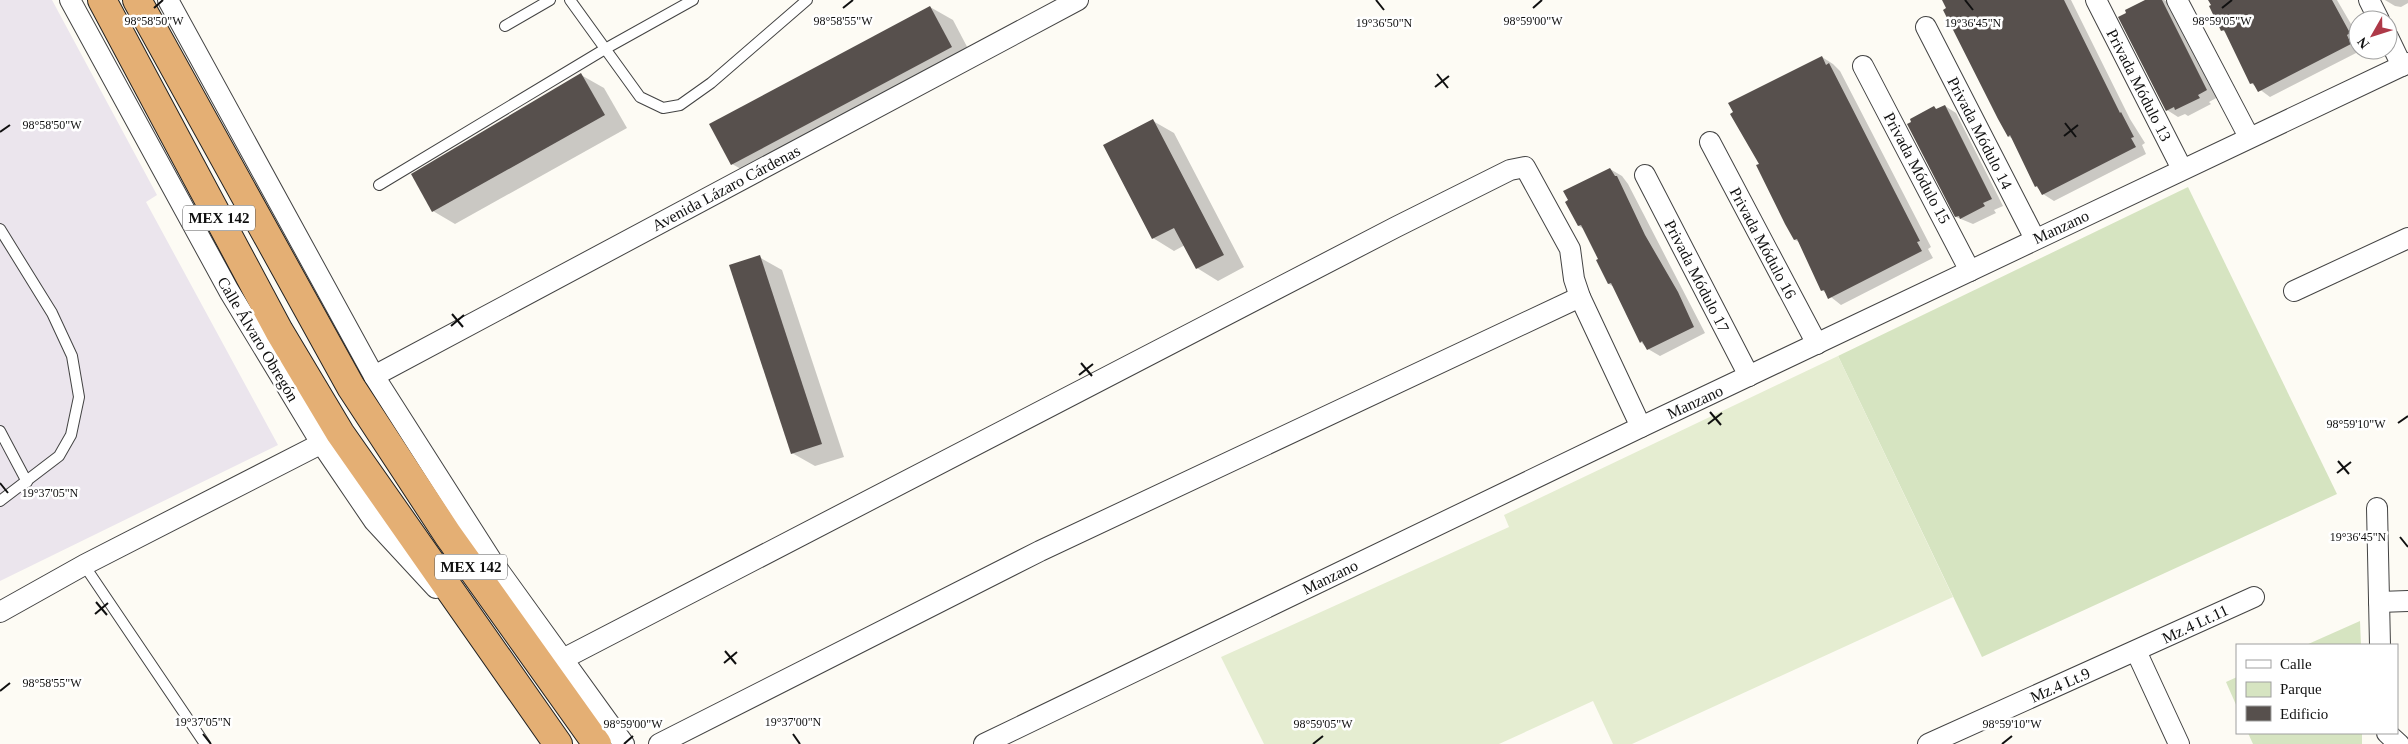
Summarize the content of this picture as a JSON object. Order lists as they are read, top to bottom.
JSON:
{
  "streets": {
    "highway": ["MEX 142"],
    "street": [
      "Privada Módulo 13",
      "Privada Módulo 14",
      "Privada Módulo 15",
      "Avenida Lázaro Cárdenas",
      "Manzano",
      "Privada Módulo 16",
      "Privada Módulo 17",
      "Calle Álvaro Obregón",
      "Mz.4 Lt.11",
      "Mz.4 Lt.9"
    ]
  },
  "crossings": [
    ["Privada Módulo 13", "Manzano"],
    ["Privada Módulo 14", "Manzano"],
    ["Privada Módulo 15", "Manzano"],
    ["MEX 142", "Calle Álvaro Obregón"],
    ["Manzano", "Privada Módulo 16"],
    ["Manzano", "Privada Módulo 17"],
    ["Mz.4 Lt.11", "Mz.4 Lt.9"]
  ],
  "legend": ["Calle", "Parque", "Edificio"],
  "north": "bottom left",
  "coordinates": [
    "98°58'50\"W",
    "98°58'55\"W",
    "98°59'00\"W",
    "98°59'05\"W",
    "19°36'45\"N",
    "19°36'50\"N",
    "98°59'10\"W",
    "19°37'05\"N",
    "19°37'00\"N"
  ]
}
